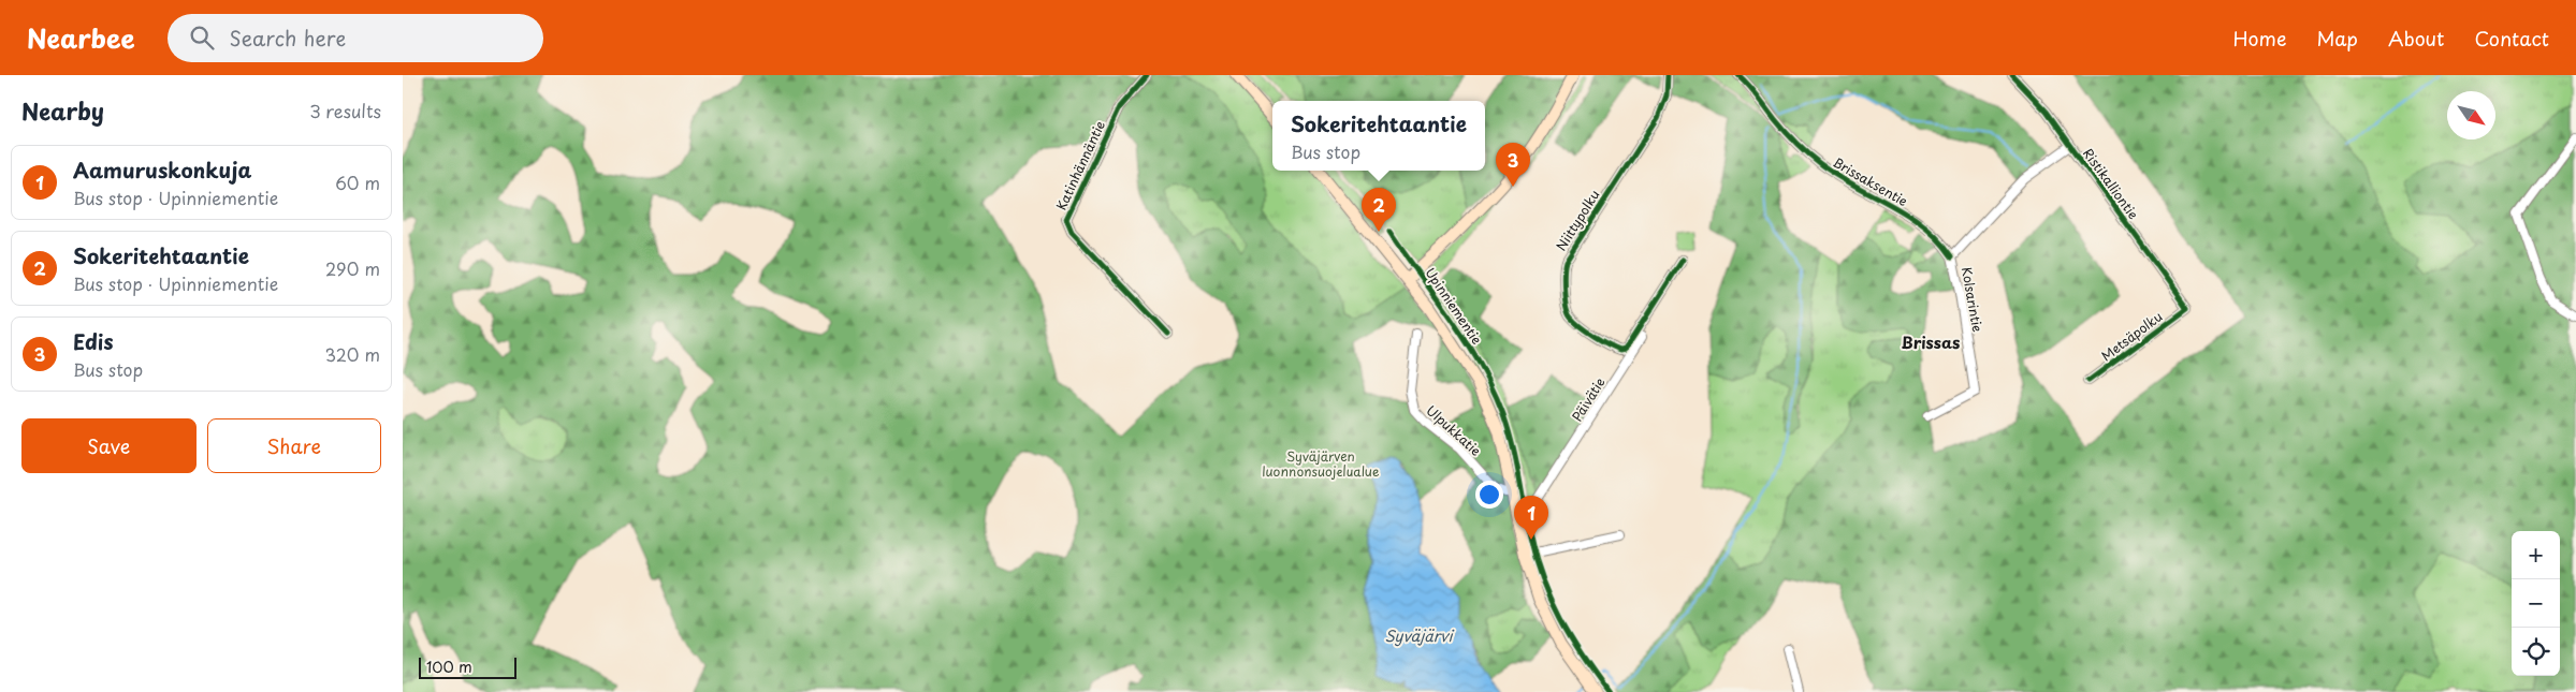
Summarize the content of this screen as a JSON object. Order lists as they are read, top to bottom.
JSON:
{
  "streets": {
    "street": [
      "Katinhännäntie",
      "Brissaksentie",
      "Ristikalliontie",
      "Niittypolku",
      "Kolsarintie",
      "Upinniementie",
      "Metsäpolku",
      "Päivätie",
      "Ulpukkatie"
    ]
  },
  "crossings": [
    ["Brissaksentie", "Kolsarintie"],
    ["Ristikalliontie", "Kolsarintie"],
    ["Ristikalliontie", "Metsäpolku"],
    ["Niittypolku", "Päivätie"],
    ["Upinniementie", "Päivätie"],
    ["Upinniementie", "Ulpukkatie"]
  ],
  "districts": ["Brissas"],
  "water": ["Syväjärvi"],
  "parks": ["Syväjärven luonnonsuojelualue"],
  "scale_bar": "100 m",
  "north": "bottom right",
  "page": {
    "header": "Nearbee",
    "search": "Search here",
    "nav": [
      "Home",
      "Map",
      "About",
      "Contact"
    ],
    "heading": ["Nearby", "3 results"],
    "popup": ["Sokeritehtaantie", "Bus stop"],
    "pins": ["3", "2", "1"],
    "list": [
      {
        "mark": "1",
        "name": "Aamuruskonkuja",
        "note": "Bus stop · Upinniementie",
        "value": "60 m"
      },
      {
        "mark": "2",
        "name": "Sokeritehtaantie",
        "note": "Bus stop · Upinniementie",
        "value": "290 m"
      },
      {
        "mark": "3",
        "name": "Edis",
        "note": "Bus stop",
        "value": "320 m"
      }
    ],
    "buttons": ["Save", "Share"],
    "map_buttons": ["+", "−"],
    "scale": "100 m"
  }
}
